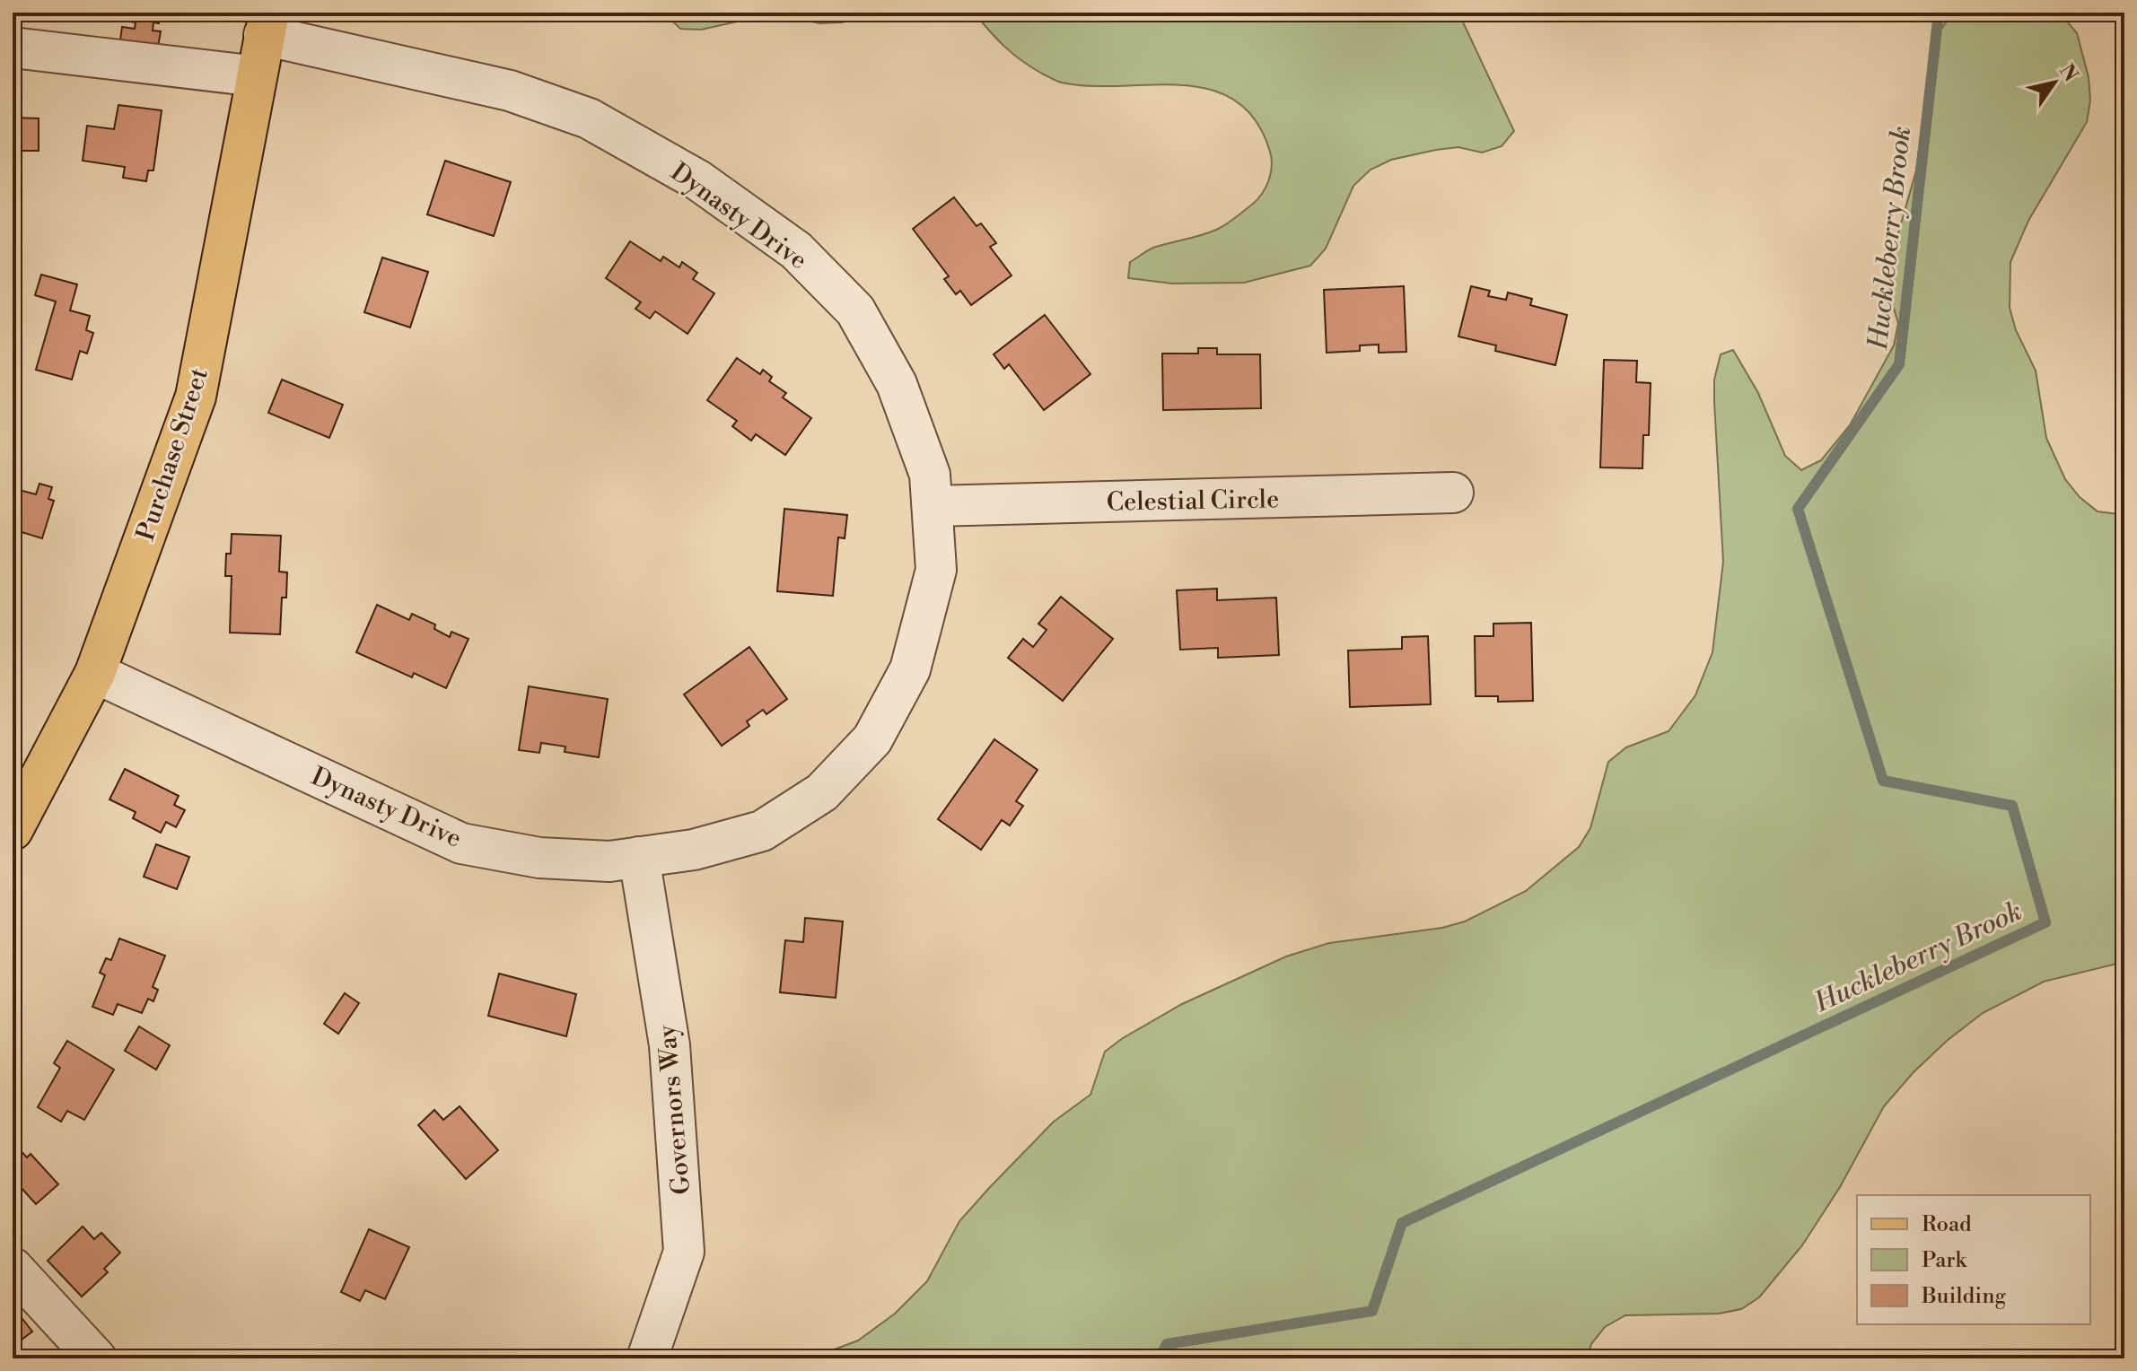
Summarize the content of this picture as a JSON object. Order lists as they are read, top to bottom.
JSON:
{
  "streets": {
    "main road": ["Purchase Street"],
    "street": ["Dynasty Drive", "Celestial Circle", "Governors Way"]
  },
  "crossings": [
    ["Dynasty Drive", "Purchase Street"],
    ["Dynasty Drive", "Celestial Circle"],
    ["Dynasty Drive", "Governors Way"]
  ],
  "water": ["Huckleberry Brook"],
  "legend": ["Road", "Park", "Building"],
  "north": "top right"
}
